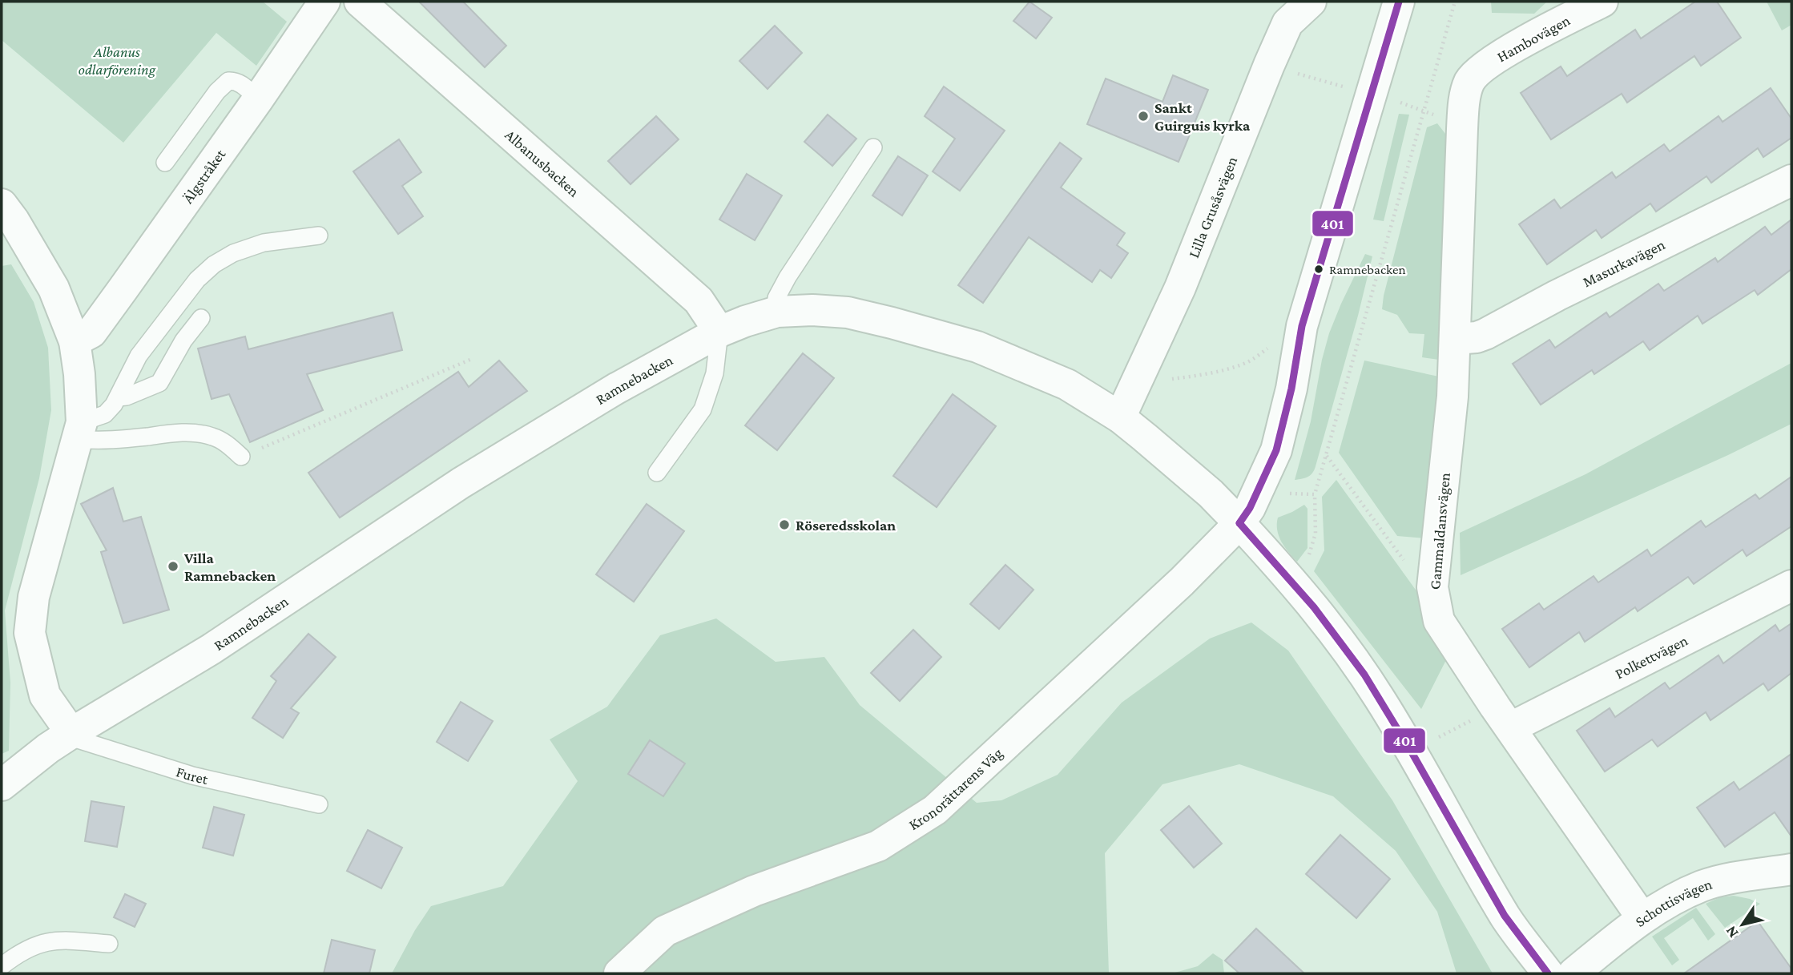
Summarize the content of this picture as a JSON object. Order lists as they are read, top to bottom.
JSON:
{
  "streets": {
    "street": [
      "Hambovägen",
      "Albanusbacken",
      "Älgstråket",
      "Lilla Grusåsvägen",
      "Masurkavägen",
      "Ramnebacken",
      "Gammaldansvägen",
      "Polkettvägen",
      "Kronorättarens Väg",
      "Schottisvägen"
    ],
    "lane": ["Furet"]
  },
  "crossings": [
    ["Hambovägen", "Gammaldansvägen"],
    ["Albanusbacken", "Ramnebacken"],
    ["Lilla Grusåsvägen", "Ramnebacken"],
    ["Masurkavägen", "Gammaldansvägen"],
    ["Ramnebacken", "Furet"],
    ["Ramnebacken", "Kronorättarens Väg"],
    ["Gammaldansvägen", "Polkettvägen"],
    ["Gammaldansvägen", "Schottisvägen"]
  ],
  "parks": ["Albanus odlarförening"],
  "places": [
    "Sankt Guirguis kyrka",
    "Ramnebacken",
    "Röseredsskolan",
    "Villa Ramnebacken"
  ],
  "lines": ["transit line 401"],
  "north": "bottom left"
}
